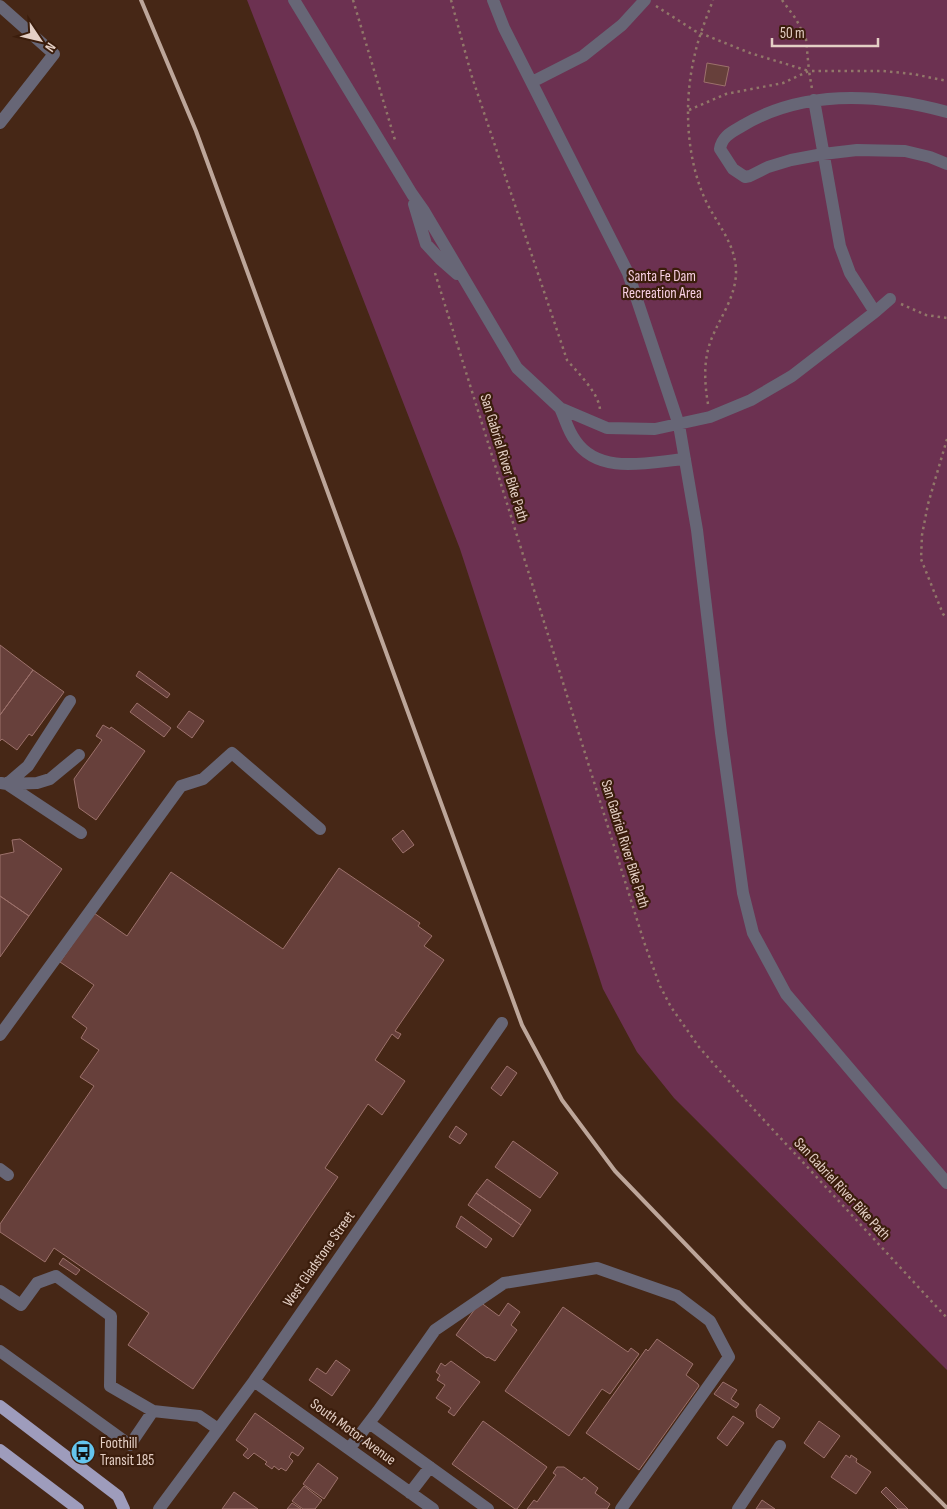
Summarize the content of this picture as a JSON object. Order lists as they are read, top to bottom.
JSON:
{
  "streets": {
    "street": ["West Gladstone Street", "South Motor Avenue"],
    "path": ["San Gabriel River Bike Path"]
  },
  "crossings": [
    ["West Gladstone Street", "South Motor Avenue"]
  ],
  "parks": ["Santa Fe Dam Recreation Area"],
  "places": {
    "bus stop": ["Foothill Transit 185"]
  },
  "scale_bar": "50 m",
  "north": "bottom right"
}
